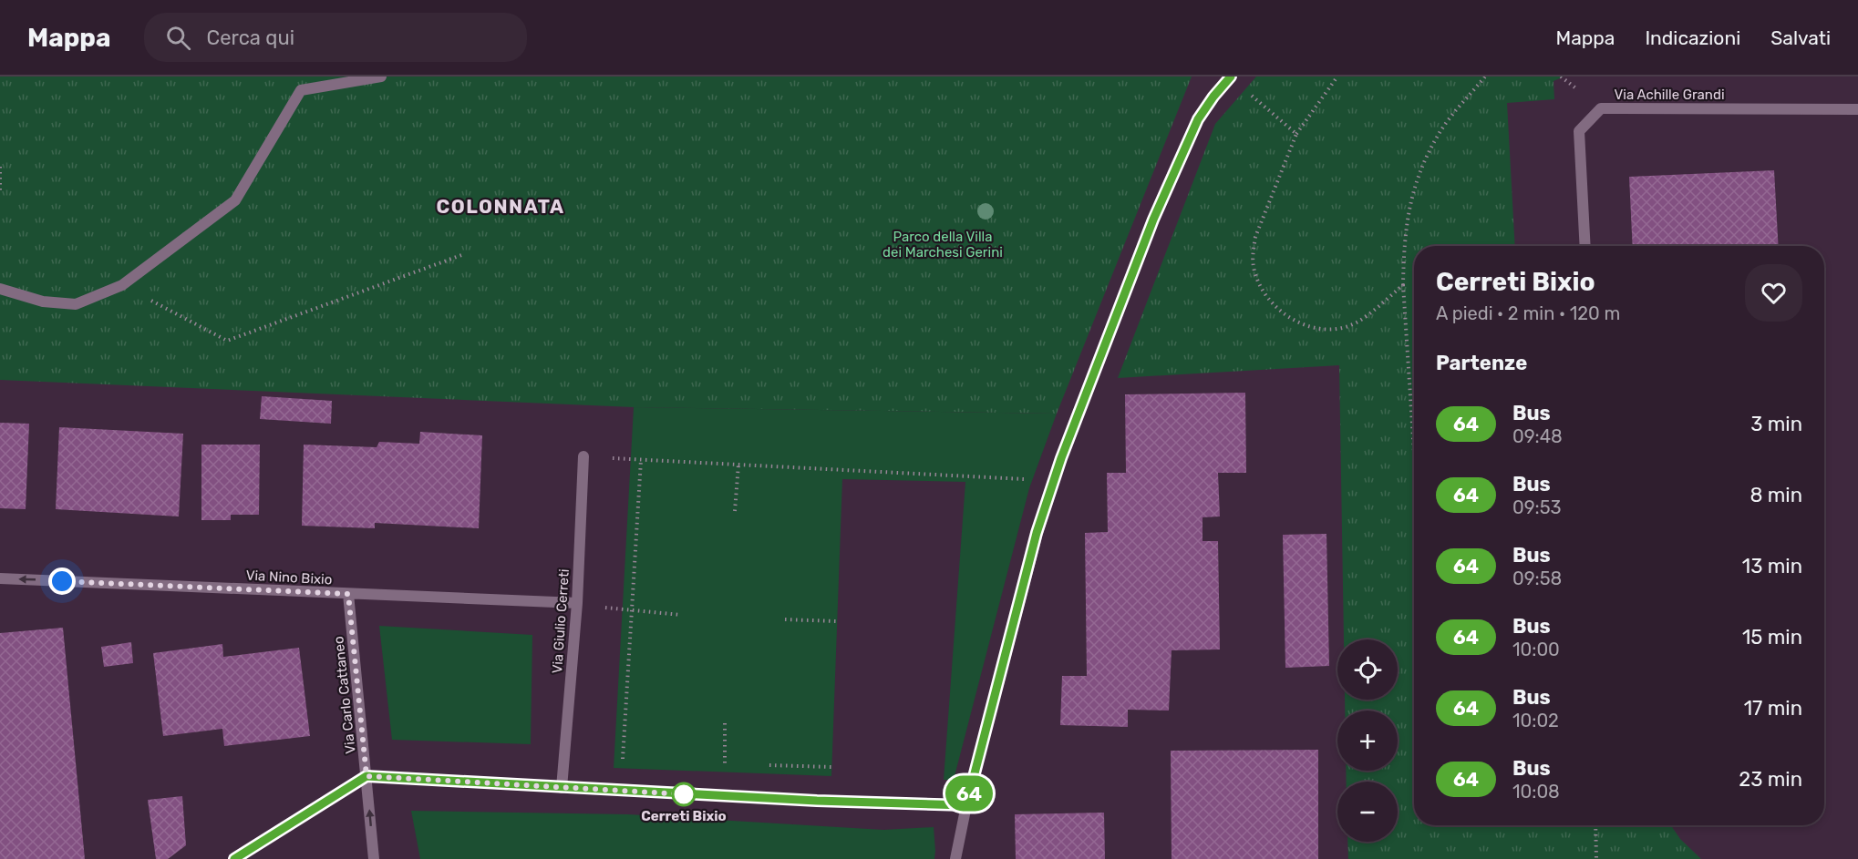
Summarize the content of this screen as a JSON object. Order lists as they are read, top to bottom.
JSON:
{
  "streets": {
    "street": [
      "Via Achille Grandi",
      "Via Nino Bixio",
      "Via Giulio Cerreti",
      "Via Carlo Cattaneo"
    ]
  },
  "crossings": [
    ["Via Nino Bixio", "Via Giulio Cerreti"],
    ["Via Nino Bixio", "Via Carlo Cattaneo"]
  ],
  "one_way": ["Via Nino Bixio"],
  "districts": ["COLONNATA"],
  "parks": ["Parco della Villa dei Marchesi Gerini"],
  "places": ["Cerreti Bixio"],
  "lines": ["bus line 64"],
  "page": {
    "header": "Mappa",
    "search": "Cerca qui",
    "nav": ["Mappa", "Indicazioni", "Salvati"],
    "on_map": "64",
    "heading": [
      ["Cerreti Bixio", "A piedi · 2 min · 120 m"],
      "Partenze"
    ],
    "list": [
      {
        "mark": "64",
        "name": "Bus",
        "note": "09:48",
        "value": "3 min"
      },
      {
        "mark": "64",
        "name": "Bus",
        "note": "09:53",
        "value": "8 min"
      },
      {
        "mark": "64",
        "name": "Bus",
        "note": "09:58",
        "value": "13 min"
      },
      {
        "mark": "64",
        "name": "Bus",
        "note": "10:00",
        "value": "15 min"
      },
      {
        "mark": "64",
        "name": "Bus",
        "note": "10:02",
        "value": "17 min"
      },
      {
        "mark": "64",
        "name": "Bus",
        "note": "10:08",
        "value": "23 min"
      }
    ],
    "map_buttons": ["+", "−"]
  }
}
